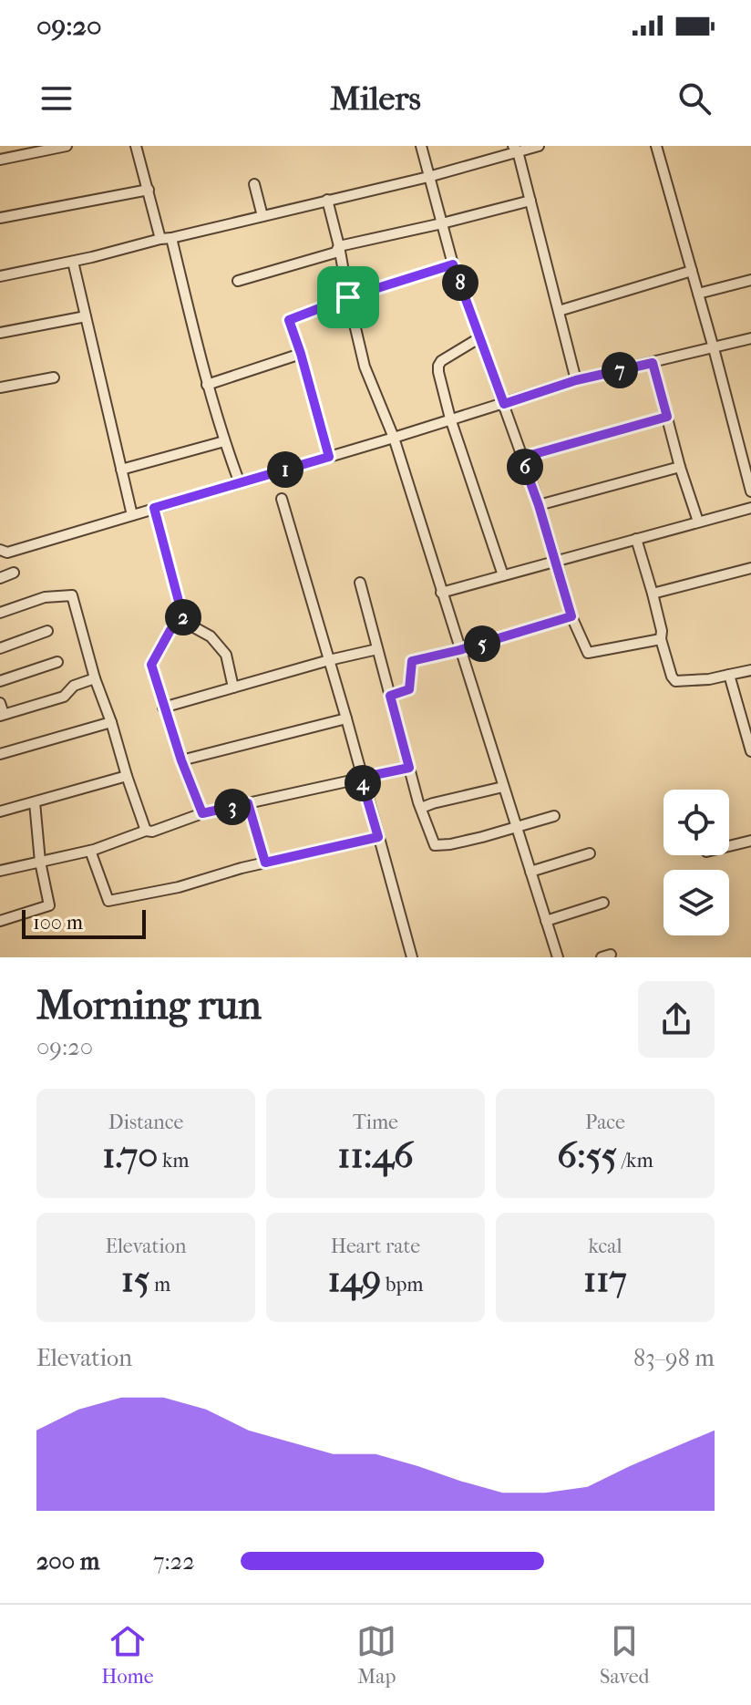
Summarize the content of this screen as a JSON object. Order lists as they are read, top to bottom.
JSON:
{
  "scale_bar": "100 m",
  "page": {
    "status": "09:20",
    "header": "Milers",
    "pins": [
      "8",
      "7",
      "6",
      "1",
      "2",
      "5",
      "4",
      "3"
    ],
    "scale": "100 m",
    "heading": ["Morning run", "09:20"],
    "stats": [
      ["Distance", "1.70 km"],
      ["Time", "11:46"],
      ["Pace", "6:55 /km"],
      ["Elevation", "15 m"],
      ["Heart rate", "149 bpm"],
      ["kcal", "117"]
    ],
    "chart": ["Elevation", "83–98 m"],
    "list": [
      {
        "name": "200 m",
        "note": "7:22"
      }
    ],
    "tabs": ["Home", "Map", "Saved"]
  }
}
